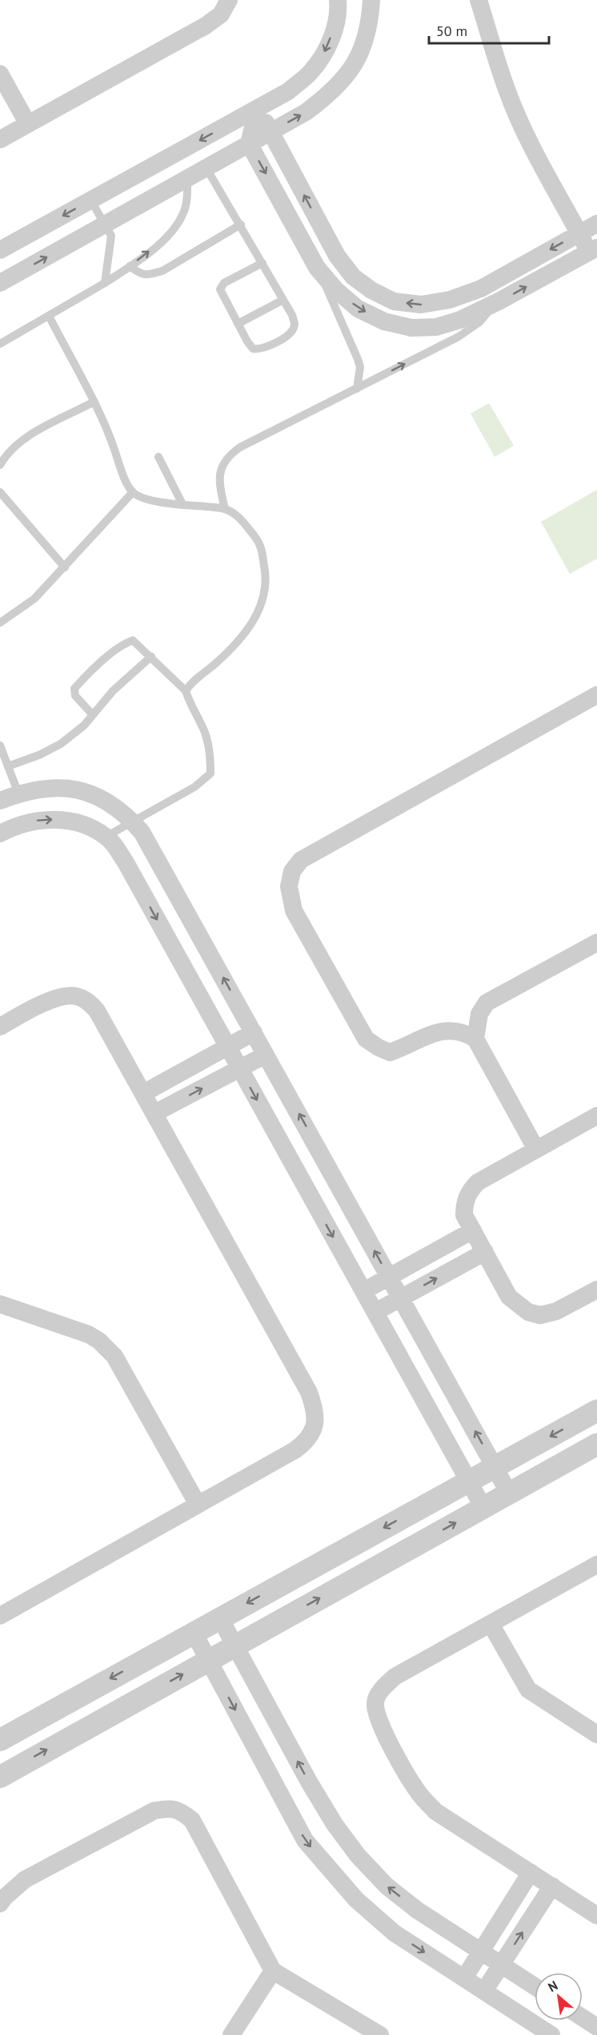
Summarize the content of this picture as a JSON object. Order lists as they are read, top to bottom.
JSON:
{
  "scale_bar": "50 m",
  "north": "top left"
}
